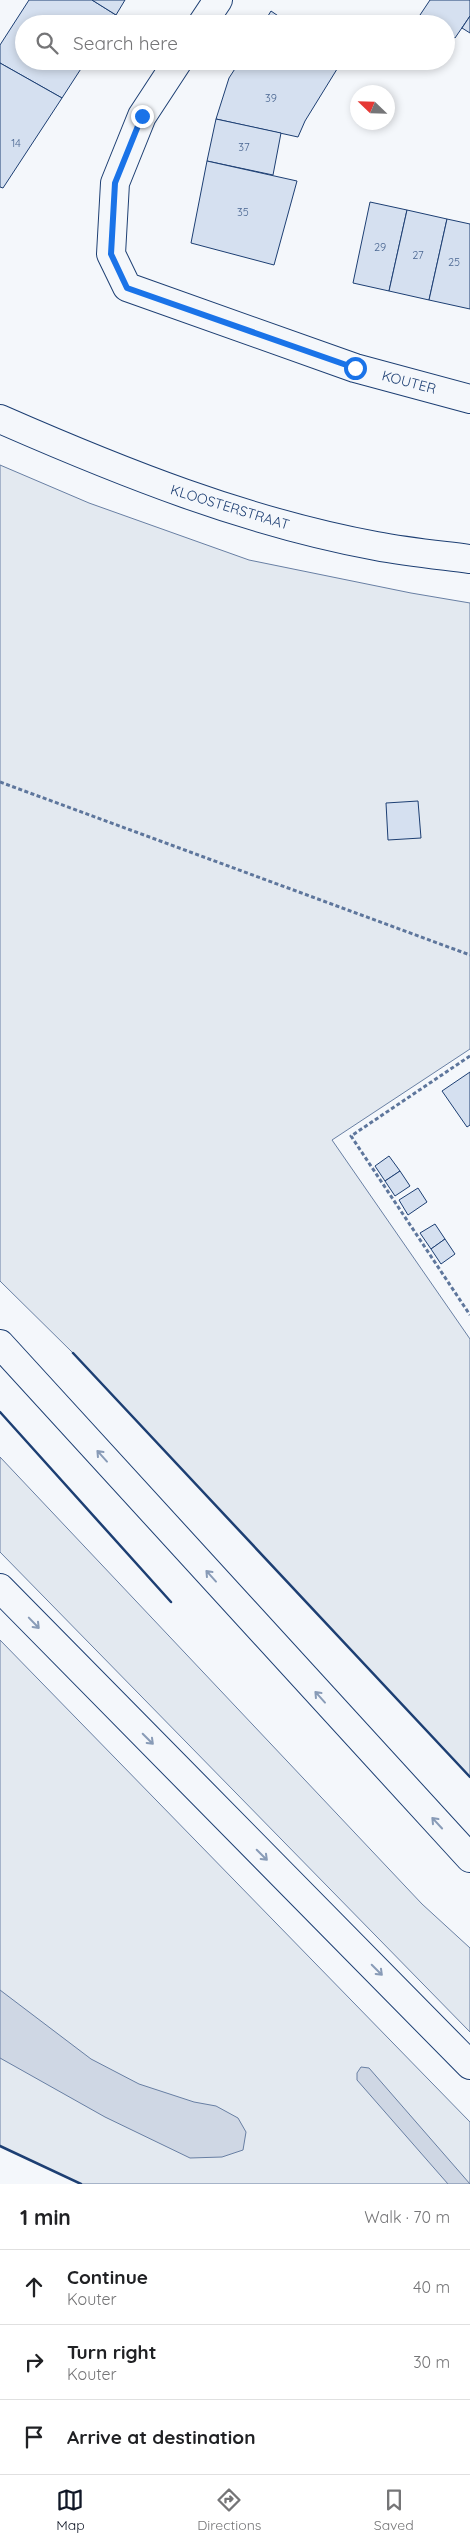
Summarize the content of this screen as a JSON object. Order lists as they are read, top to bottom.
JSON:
{
  "streets": {
    "main road": ["KOUTER", "KLOOSTERSTRAAT"]
  },
  "house_numbers": [
    "39",
    "14",
    "37",
    "35",
    "29",
    "27",
    "25"
  ],
  "north": "top left",
  "page": {
    "search": "Search here",
    "heading": ["1 min", "Walk · 70 m"],
    "list": [
      ["Continue", "Kouter", "40 m"],
      ["Turn right", "Kouter", "30 m"],
      "Arrive at destination"
    ],
    "nav": ["Map", "Directions", "Saved"]
  }
}
